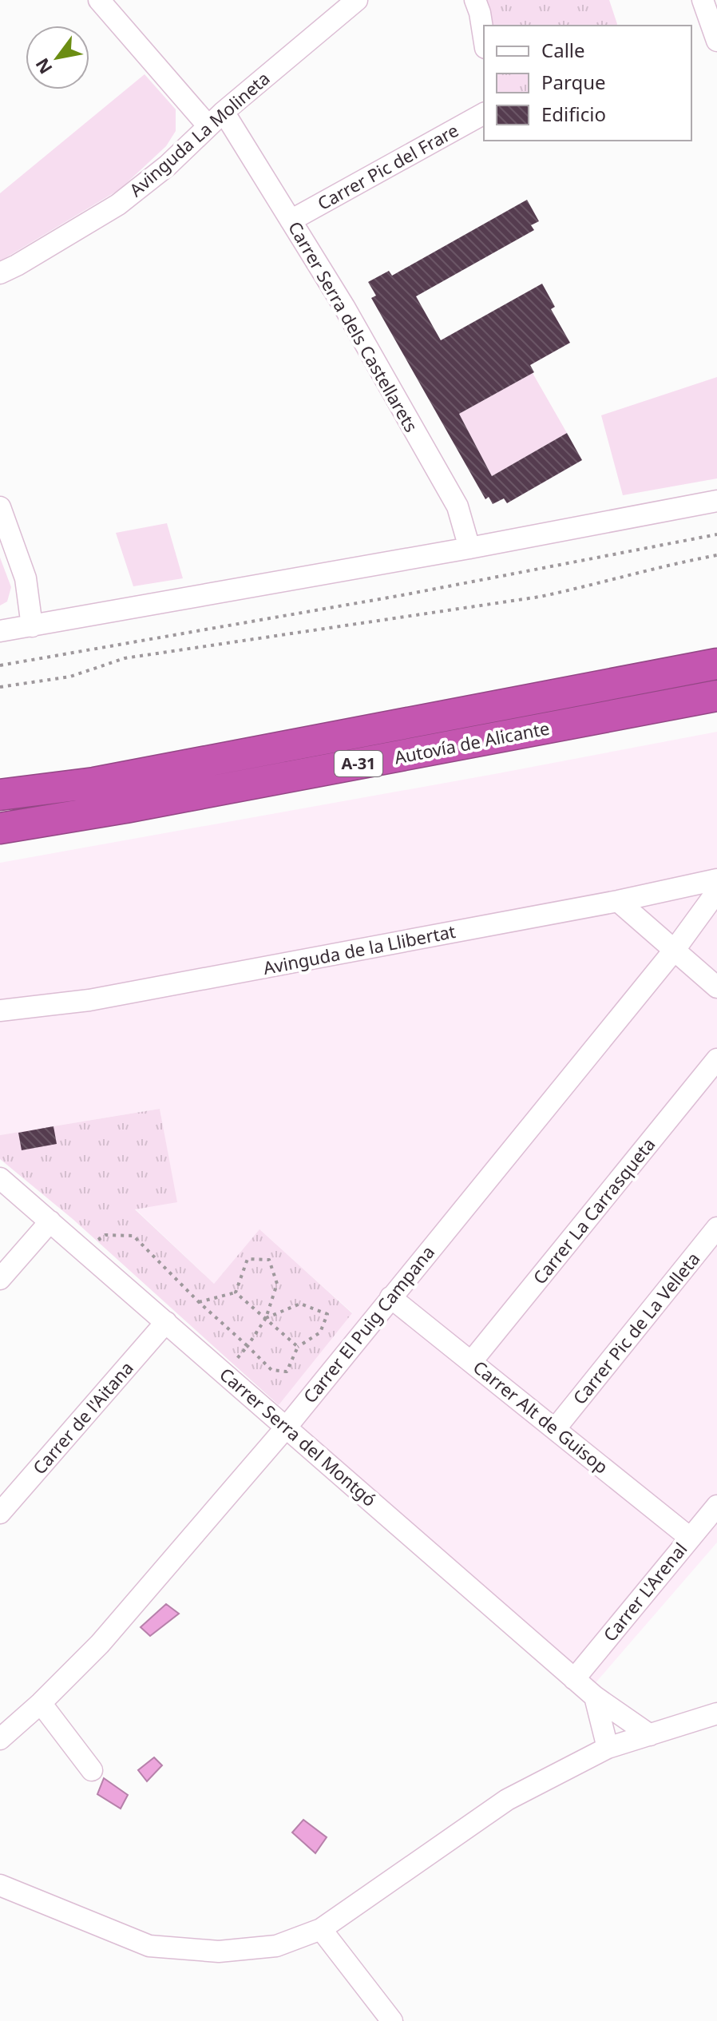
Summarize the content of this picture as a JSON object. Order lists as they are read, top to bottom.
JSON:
{
  "streets": {
    "highway": ["Autovía de Alicante", "A-31"],
    "street": [
      "Avinguda La Molineta",
      "Carrer Pic del Frare",
      "Carrer Serra dels Castellarets",
      "Avinguda de la Llibertat",
      "Carrer La Carrasqueta",
      "Carrer El Puig Campana",
      "Carrer Pic de La Velleta",
      "Carrer Alt de Guisop",
      "Carrer de l'Aitana",
      "Carrer Serra del Montgó",
      "Carrer L'Arenal"
    ]
  },
  "crossings": [
    ["Avinguda La Molineta", "Carrer Serra dels Castellarets"],
    ["Carrer Pic del Frare", "Carrer Serra dels Castellarets"],
    ["Carrer La Carrasqueta", "Carrer Alt de Guisop"],
    ["Carrer El Puig Campana", "Carrer Alt de Guisop"],
    ["Carrer El Puig Campana", "Carrer Serra del Montgó"],
    ["Carrer Pic de La Velleta", "Carrer Alt de Guisop"],
    ["Carrer Alt de Guisop", "Carrer L'Arenal"],
    ["Carrer de l'Aitana", "Carrer Serra del Montgó"],
    ["Carrer Serra del Montgó", "Carrer L'Arenal"]
  ],
  "legend": ["Calle", "Parque", "Edificio"],
  "north": "bottom left"
}
